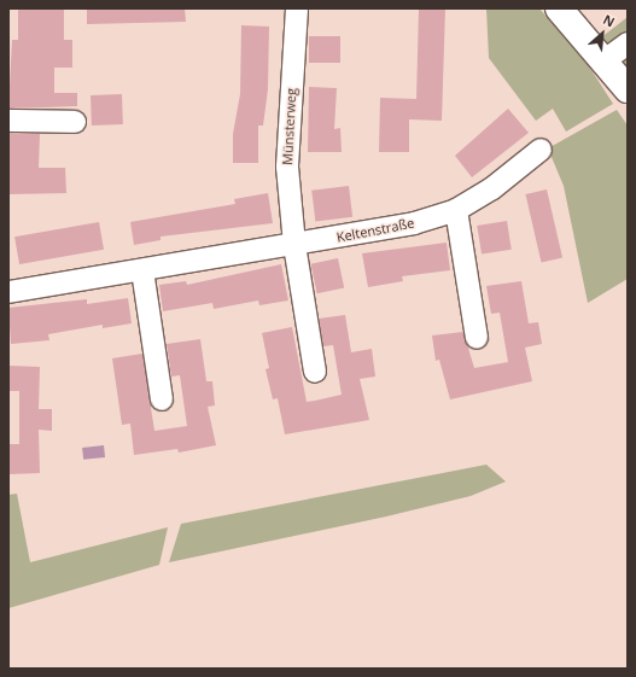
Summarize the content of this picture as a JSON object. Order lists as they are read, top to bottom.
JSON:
{
  "streets": {
    "street": ["Münsterweg", "Keltenstraße"]
  },
  "crossings": [
    ["Münsterweg", "Keltenstraße"]
  ],
  "north": "top right"
}
